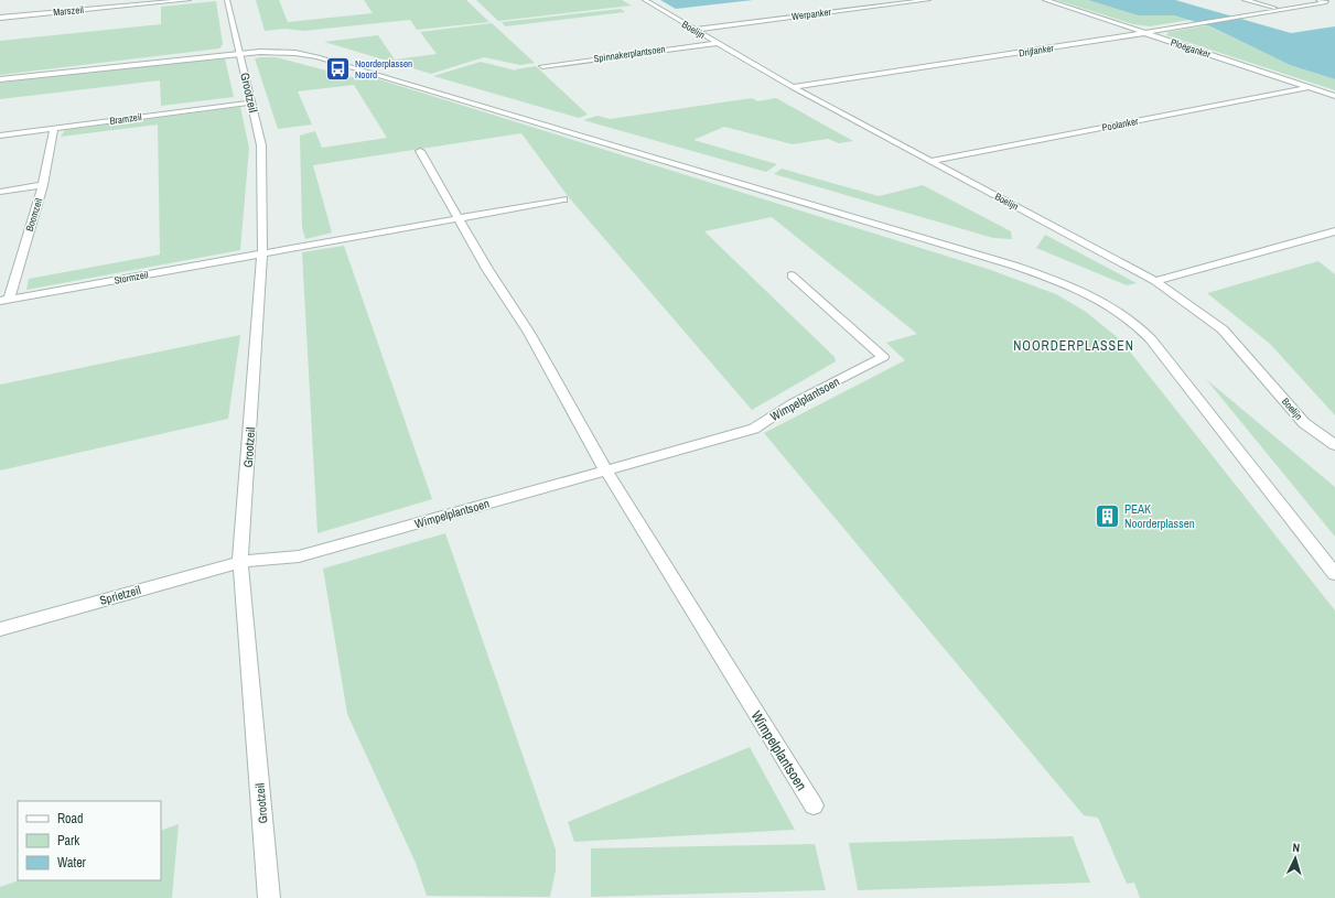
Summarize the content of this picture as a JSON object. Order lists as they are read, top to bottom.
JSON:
{
  "streets": {
    "street": [
      "Marszeil",
      "Werpanker",
      "Boelijn",
      "Ploeganker",
      "Drijfanker",
      "Spinnakerplantsoen",
      "Grootzeil",
      "Bramzeil",
      "Poolanker",
      "Boomzeil",
      "Stormzeil",
      "Wimpelplantsoen",
      "Sprietzeil"
    ]
  },
  "crossings": [
    ["Werpanker", "Boelijn"],
    ["Boelijn", "Drijfanker"],
    ["Boelijn", "Spinnakerplantsoen"],
    ["Boelijn", "Poolanker"],
    ["Ploeganker", "Drijfanker"],
    ["Ploeganker", "Poolanker"],
    ["Grootzeil", "Bramzeil"],
    ["Grootzeil", "Stormzeil"],
    ["Grootzeil", "Wimpelplantsoen"],
    ["Grootzeil", "Sprietzeil"],
    ["Bramzeil", "Boomzeil"],
    ["Boomzeil", "Stormzeil"],
    ["Wimpelplantsoen", "Sprietzeil"]
  ],
  "districts": ["NOORDERPLASSEN"],
  "places": {
    "bus stop": ["Noorderplassen Noord"],
    "building": ["PEAK Noorderplassen"]
  },
  "legend": ["Road", "Park", "Water"],
  "north": "top"
}
